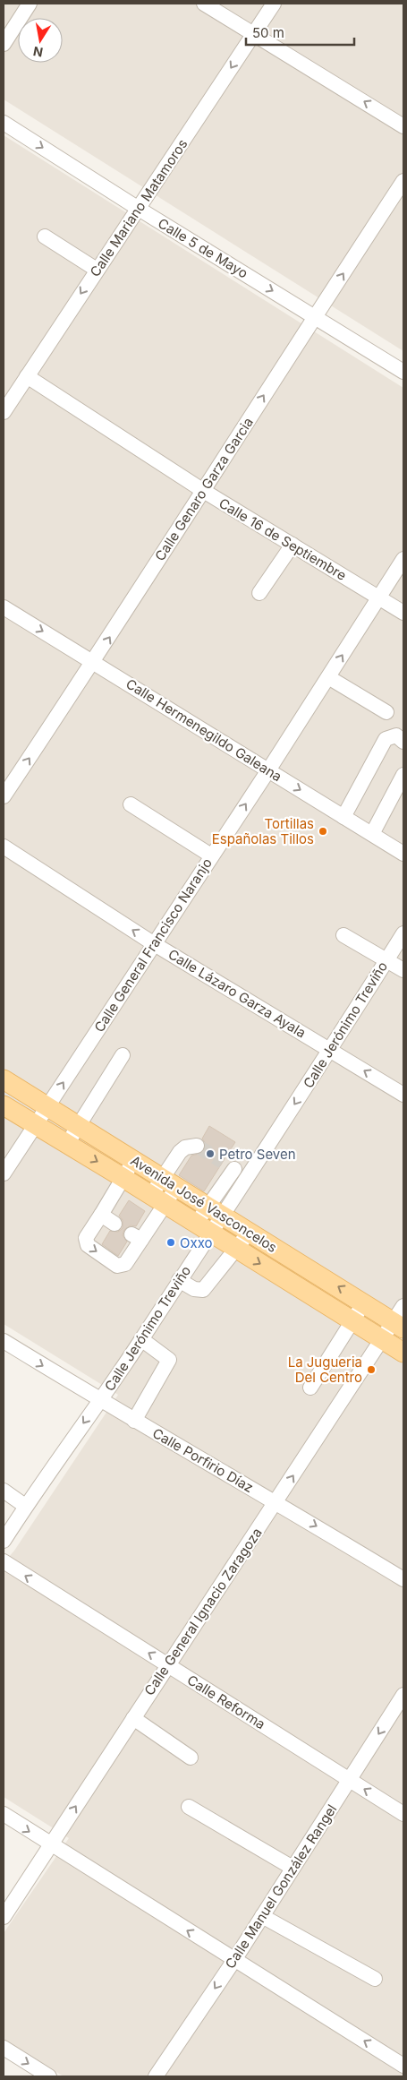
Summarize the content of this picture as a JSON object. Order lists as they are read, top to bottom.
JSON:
{
  "streets": {
    "main road": ["Avenida José Vasconcelos"],
    "street": [
      "Calle Mariano Matamoros",
      "Calle 5 de Mayo",
      "Calle Genaro Garza Garcia",
      "Calle 16 de Septiembre",
      "Calle Hermenegildo Galeana",
      "Calle General Francisco Naranjo",
      "Calle Lázaro Garza Ayala",
      "Calle Jerónimo Treviño",
      "Calle Porfirio Díaz",
      "Calle General Ignacio Zaragoza",
      "Calle Reforma",
      "Calle Manuel González Rangel"
    ]
  },
  "crossings": [
    ["Calle Mariano Matamoros", "Calle 5 de Mayo"],
    ["Calle Mariano Matamoros", "Calle 16 de Septiembre"],
    ["Calle 5 de Mayo", "Calle Genaro Garza Garcia"],
    ["Calle Genaro Garza Garcia", "Calle 16 de Septiembre"],
    ["Calle Genaro Garza Garcia", "Calle Hermenegildo Galeana"],
    ["Calle 16 de Septiembre", "Calle General Francisco Naranjo"],
    ["Calle Hermenegildo Galeana", "Calle General Francisco Naranjo"],
    ["Calle General Francisco Naranjo", "Calle Lázaro Garza Ayala"],
    ["Calle General Francisco Naranjo", "Avenida José Vasconcelos"],
    ["Calle Lázaro Garza Ayala", "Calle Jerónimo Treviño"],
    ["Calle Jerónimo Treviño", "Avenida José Vasconcelos"],
    ["Calle Jerónimo Treviño", "Calle Porfirio Díaz"],
    ["Avenida José Vasconcelos", "Calle General Ignacio Zaragoza"],
    ["Calle Porfirio Díaz", "Calle General Ignacio Zaragoza"],
    ["Calle General Ignacio Zaragoza", "Calle Reforma"],
    ["Calle Reforma", "Calle Manuel González Rangel"]
  ],
  "one_way": [
    "Calle Mariano Matamoros",
    "Calle 5 de Mayo",
    "Calle Genaro Garza Garcia",
    "Calle Jerónimo Treviño",
    "Calle Porfirio Díaz",
    "Calle General Ignacio Zaragoza",
    "Calle Reforma",
    "Calle Manuel González Rangel"
  ],
  "places": [
    "Tortillas Españolas Tillos",
    "Petro Seven",
    "Oxxo",
    "La Jugueria Del Centro"
  ],
  "scale_bar": "50 m",
  "north": "bottom"
}
